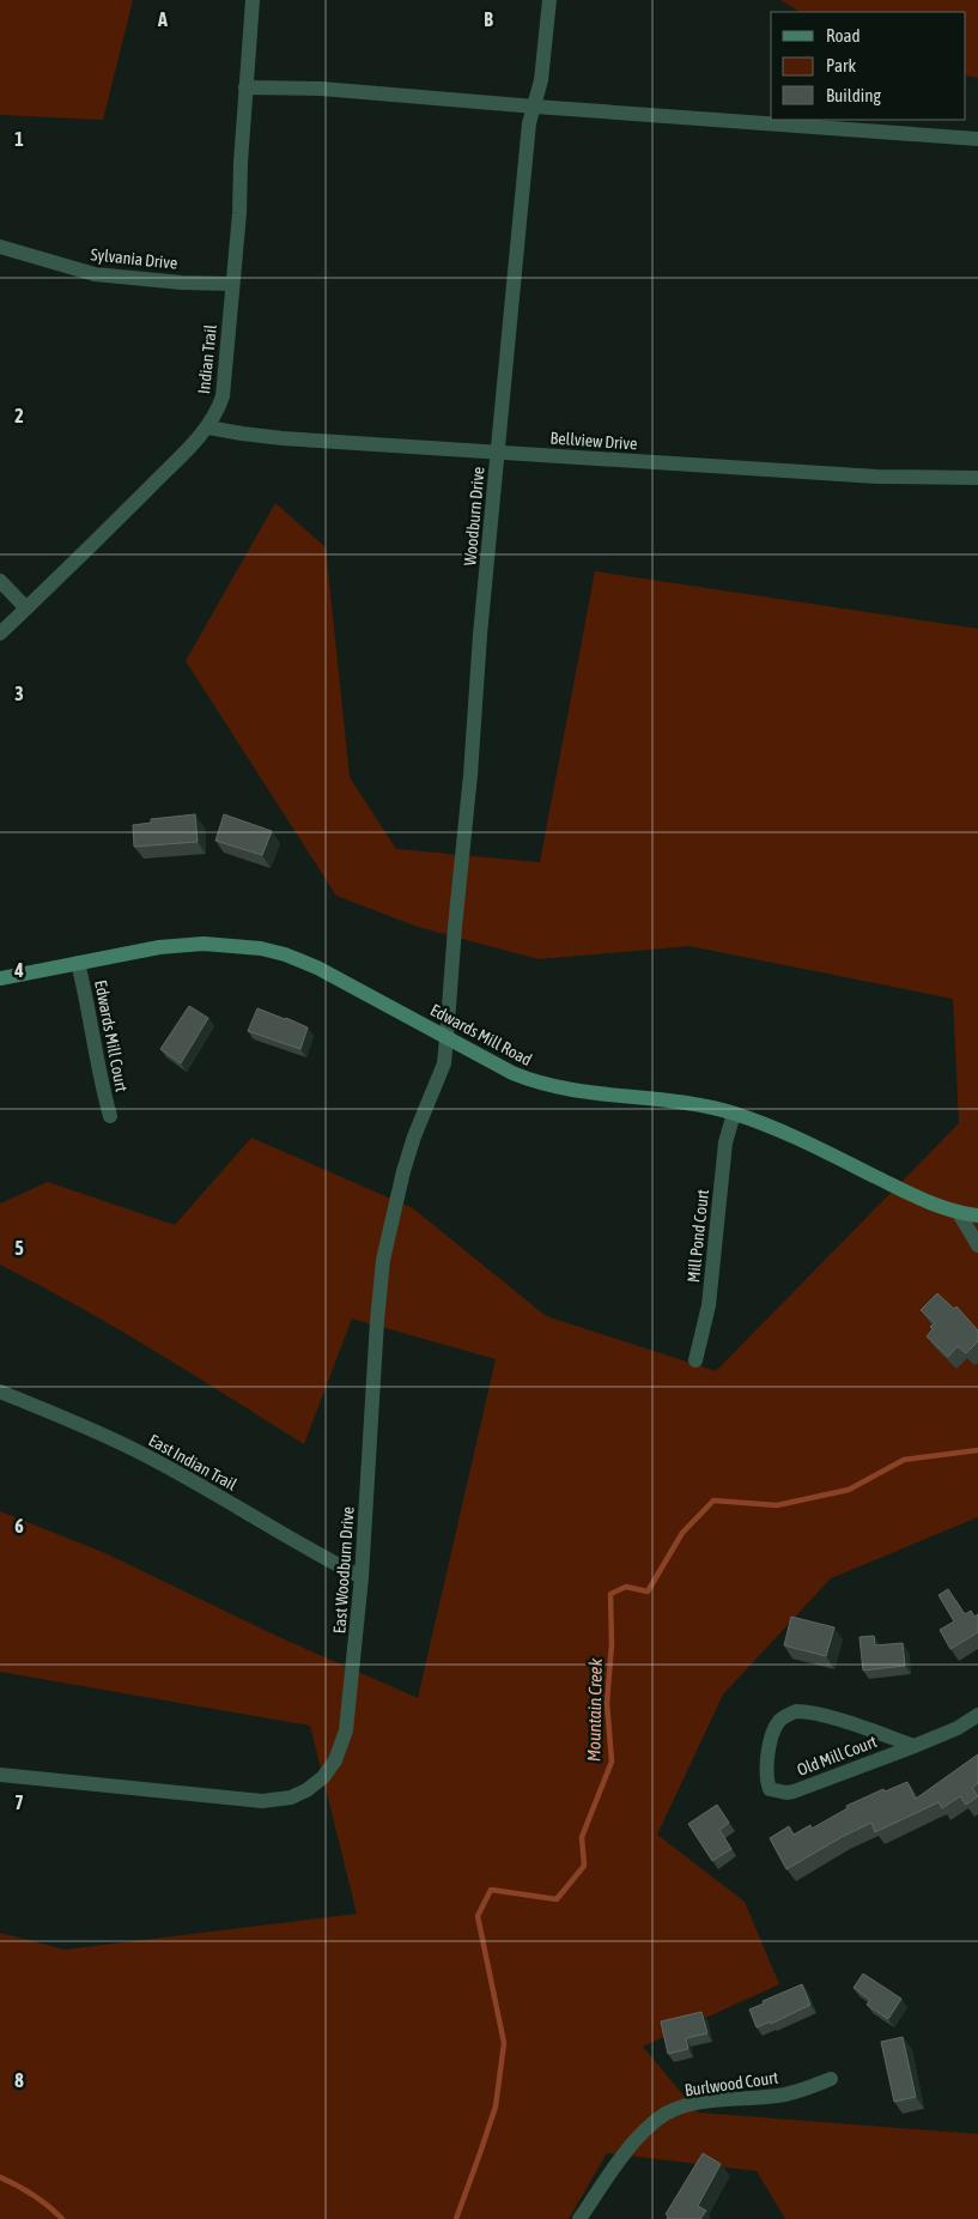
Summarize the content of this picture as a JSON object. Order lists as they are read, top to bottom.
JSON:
{
  "streets": {
    "street": [
      "Sylvania Drive",
      "Indian Trail",
      "Bellview Drive",
      "Woodburn Drive",
      "Edwards Mill Road",
      "Edwards Mill Court",
      "Mill Pond Court",
      "East Indian Trail",
      "East Woodburn Drive",
      "Old Mill Court",
      "Burlwood Court"
    ]
  },
  "crossings": [
    ["Sylvania Drive", "Indian Trail"],
    ["Indian Trail", "Bellview Drive"],
    ["Bellview Drive", "Woodburn Drive"],
    ["Woodburn Drive", "Edwards Mill Road"],
    ["Woodburn Drive", "East Woodburn Drive"],
    ["Edwards Mill Road", "Edwards Mill Court"],
    ["Edwards Mill Road", "Mill Pond Court"],
    ["Edwards Mill Road", "East Woodburn Drive"],
    ["East Indian Trail", "East Woodburn Drive"]
  ],
  "water": ["Mountain Creek"],
  "legend": ["Road", "Park", "Building"],
  "grid": {
    "columns": ["A", "B"],
    "rows": [
      "1",
      "2",
      "3",
      "4",
      "5",
      "6",
      "7",
      "8"
    ]
  }
}
